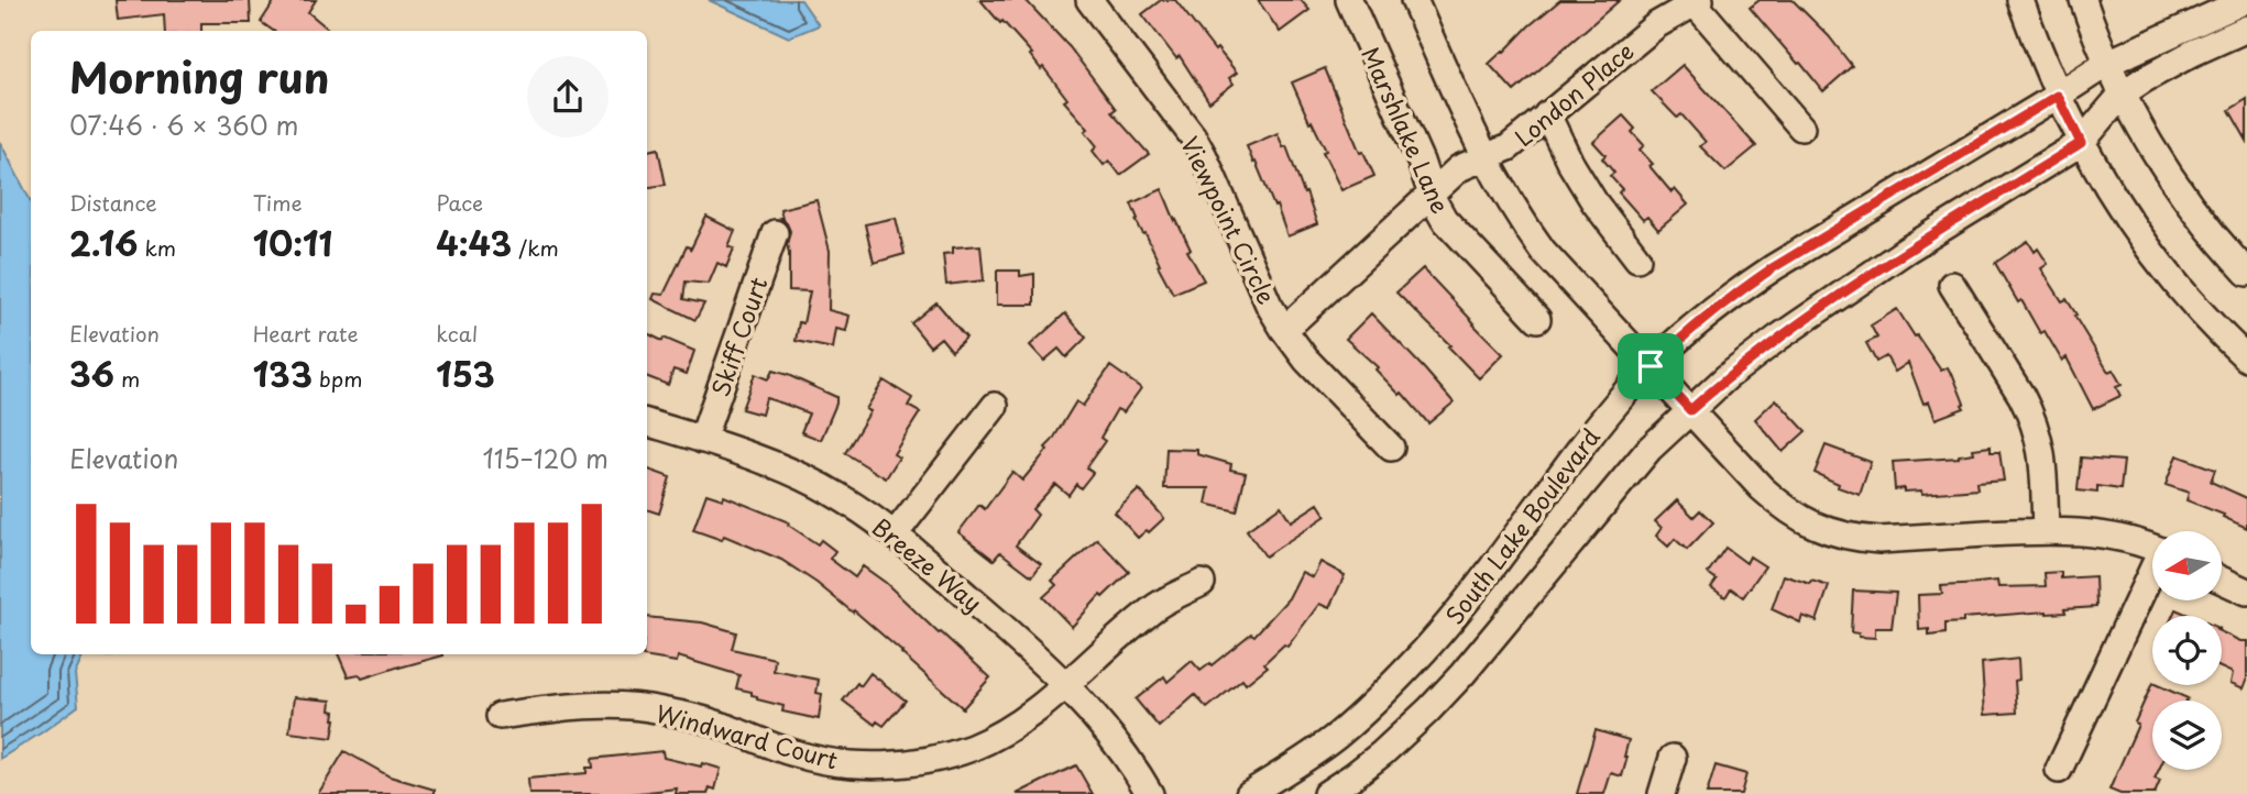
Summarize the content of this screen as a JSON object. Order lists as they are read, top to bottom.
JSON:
{
  "streets": {
    "street": [
      "London Place",
      "Marshlake Lane",
      "Viewpoint Circle",
      "Skiff Court",
      "South Lake Boulevard",
      "Breeze Way",
      "Windward Court"
    ]
  },
  "crossings": [
    ["London Place", "Viewpoint Circle"],
    ["Marshlake Lane", "Viewpoint Circle"],
    ["Skiff Court", "Breeze Way"],
    ["Breeze Way", "Windward Court"]
  ],
  "north": "left",
  "page": {
    "heading": ["Morning run", "07:46 · 6 × 360 m"],
    "stats": [
      ["Distance", "2.16 km"],
      ["Time", "10:11"],
      ["Pace", "4:43 /km"],
      ["Elevation", "36 m"],
      ["Heart rate", "133 bpm"],
      ["kcal", "153"]
    ],
    "chart": ["Elevation", "115–120 m"]
  }
}
